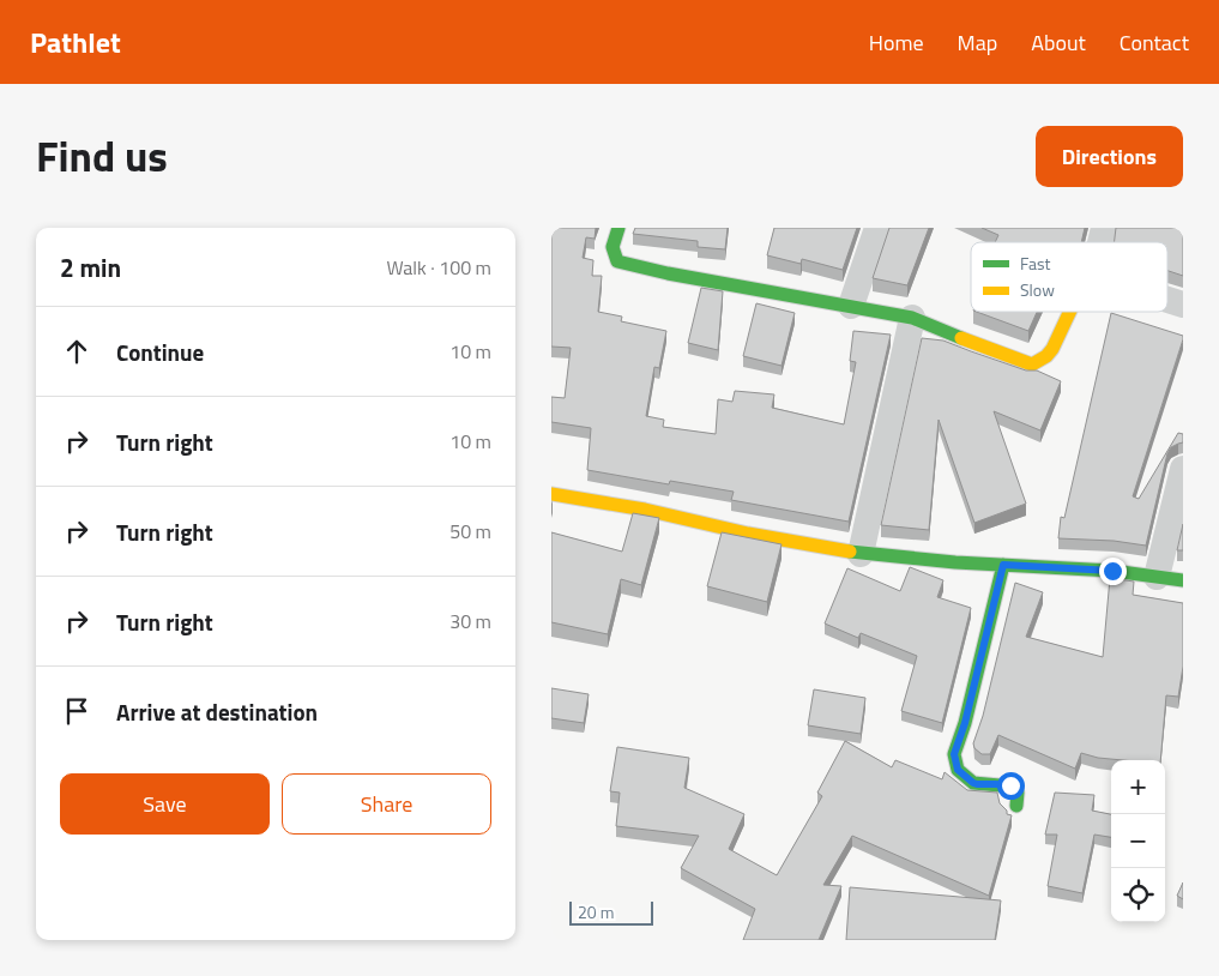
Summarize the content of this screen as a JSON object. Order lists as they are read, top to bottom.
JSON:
{
  "legend": ["Fast", "Slow"],
  "scale_bar": "20 m",
  "page": {
    "header": "Pathlet",
    "nav": [
      "Home",
      "Map",
      "About",
      "Contact"
    ],
    "title": "Find us",
    "buttons": [
      "Directions",
      ["Save", "Share"]
    ],
    "heading": ["2 min", "Walk · 100 m"],
    "list": [
      ["Continue", "10 m"],
      ["Turn right", "10 m"],
      ["Turn right", "50 m"],
      ["Turn right", "30 m"],
      "Arrive at destination"
    ],
    "map_buttons": ["+", "−"],
    "scale": "20 m"
  }
}
